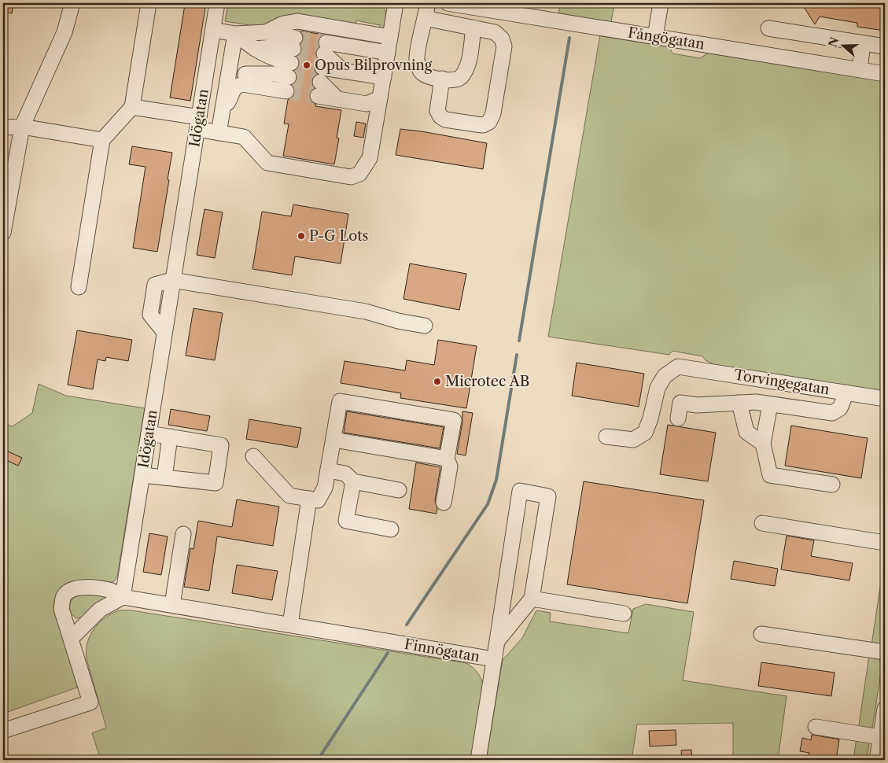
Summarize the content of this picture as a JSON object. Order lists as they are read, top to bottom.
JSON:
{
  "streets": {
    "street": [
      "Fångögatan",
      "Idögatan",
      "Torvingegatan",
      "Finnögatan"
    ]
  },
  "crossings": [
    ["Idögatan", "Finnögatan"]
  ],
  "places": ["Opus Bilprovning", "P-G Lots", "Microtec AB"],
  "north": "left"
}
